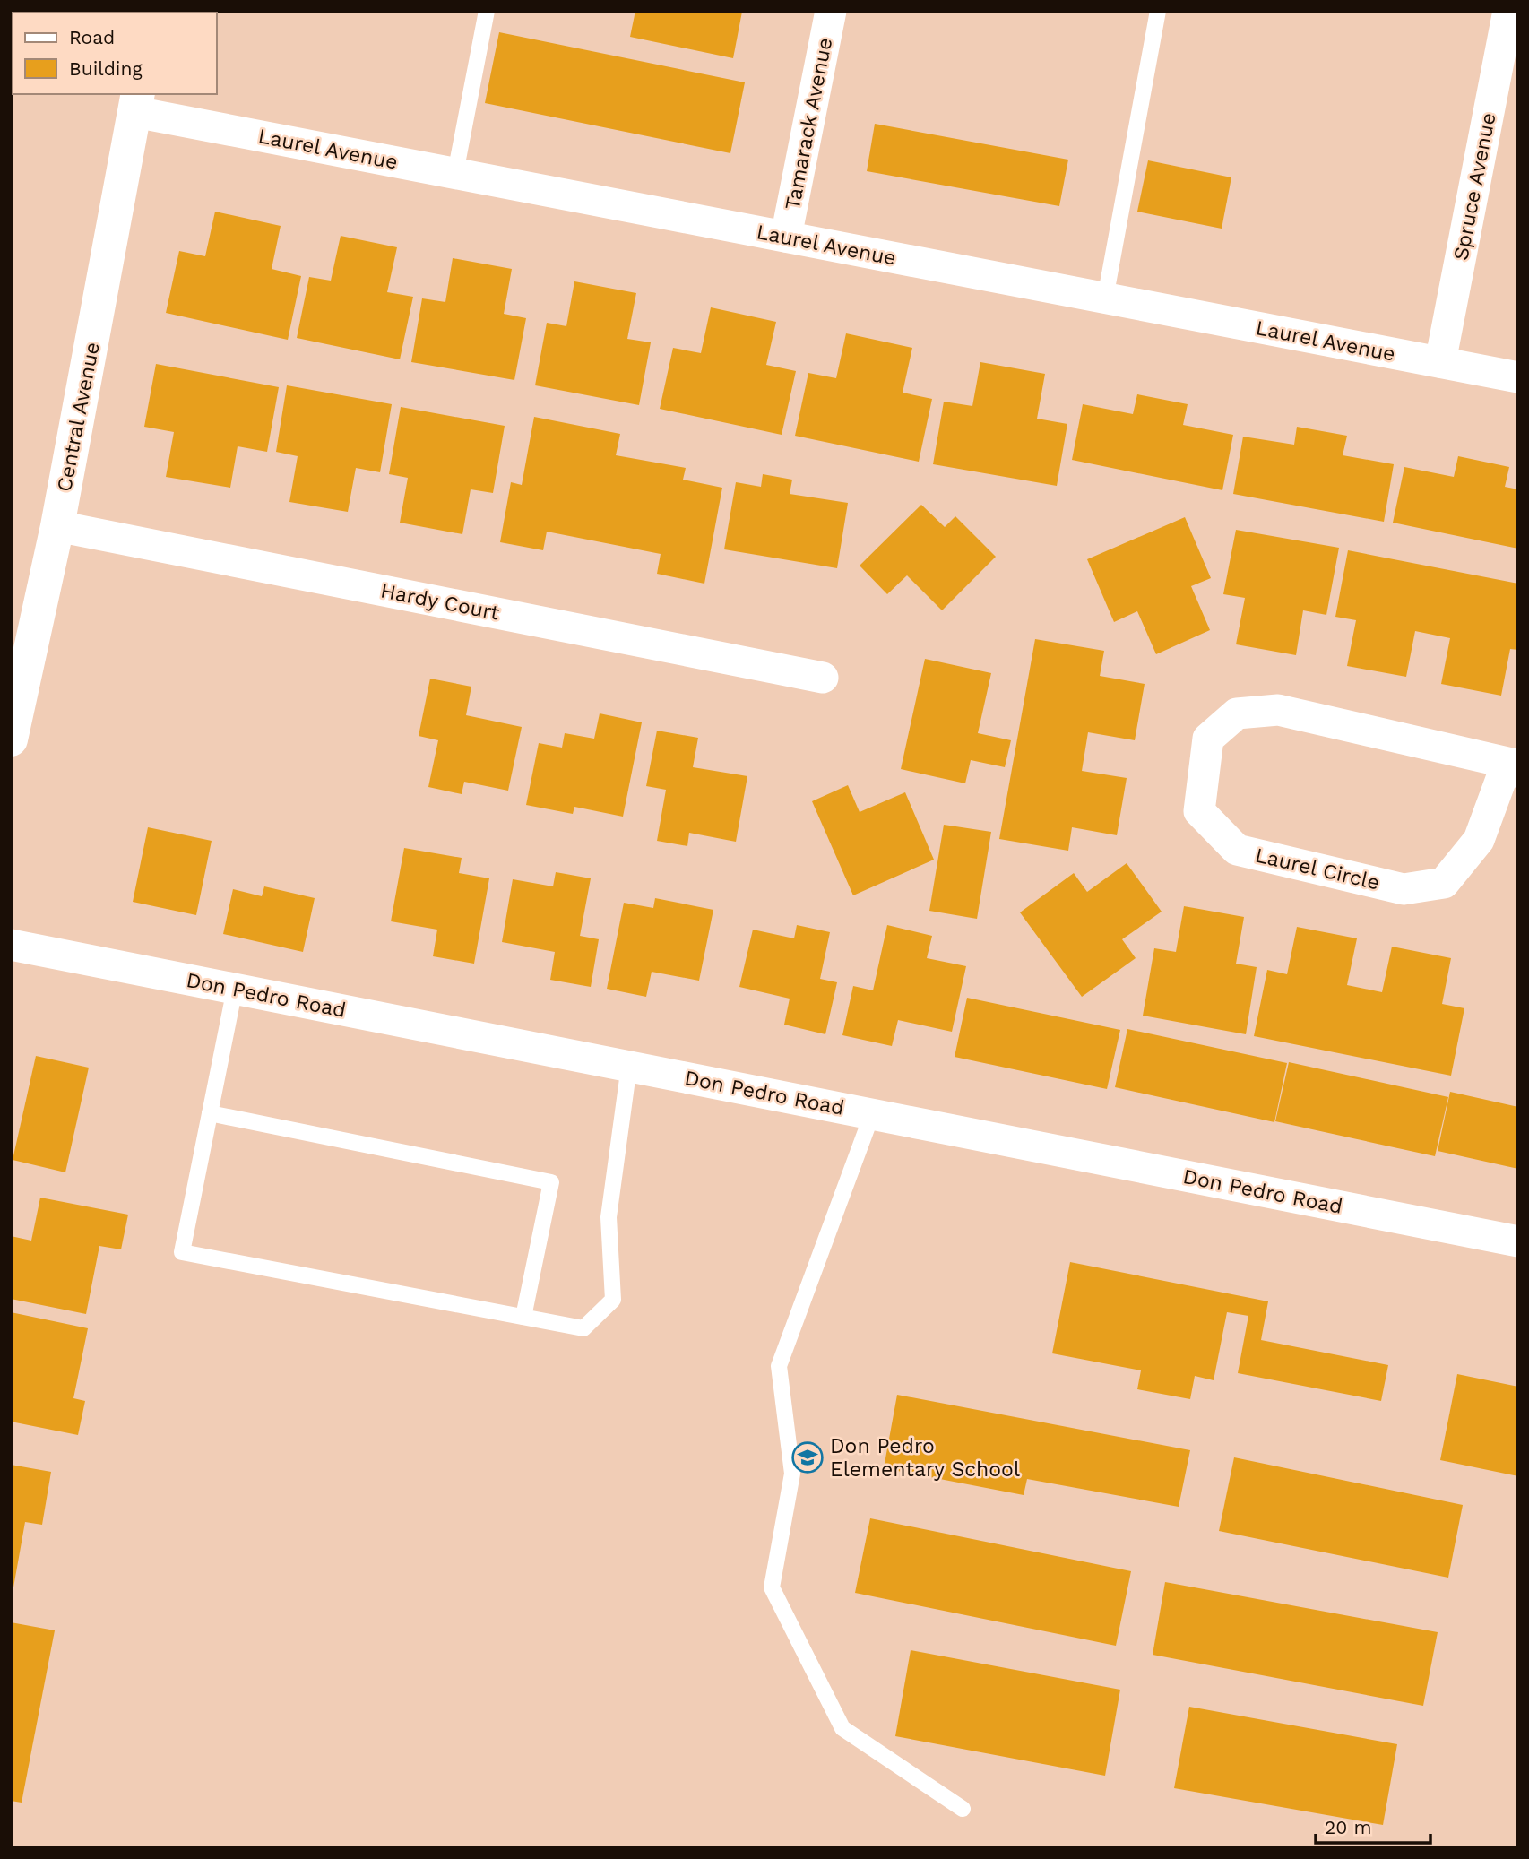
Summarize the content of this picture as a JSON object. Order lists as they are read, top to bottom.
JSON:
{
  "streets": {
    "street": [
      "Tamarack Avenue",
      "Laurel Avenue",
      "Spruce Avenue",
      "Central Avenue",
      "Hardy Court",
      "Laurel Circle",
      "Don Pedro Road"
    ]
  },
  "crossings": [
    ["Tamarack Avenue", "Laurel Avenue"],
    ["Laurel Avenue", "Spruce Avenue"],
    ["Laurel Avenue", "Central Avenue"],
    ["Central Avenue", "Hardy Court"]
  ],
  "places": {
    "school or university": ["Don Pedro Elementary School"]
  },
  "legend": ["Road", "Building"],
  "scale_bar": "20 m"
}
